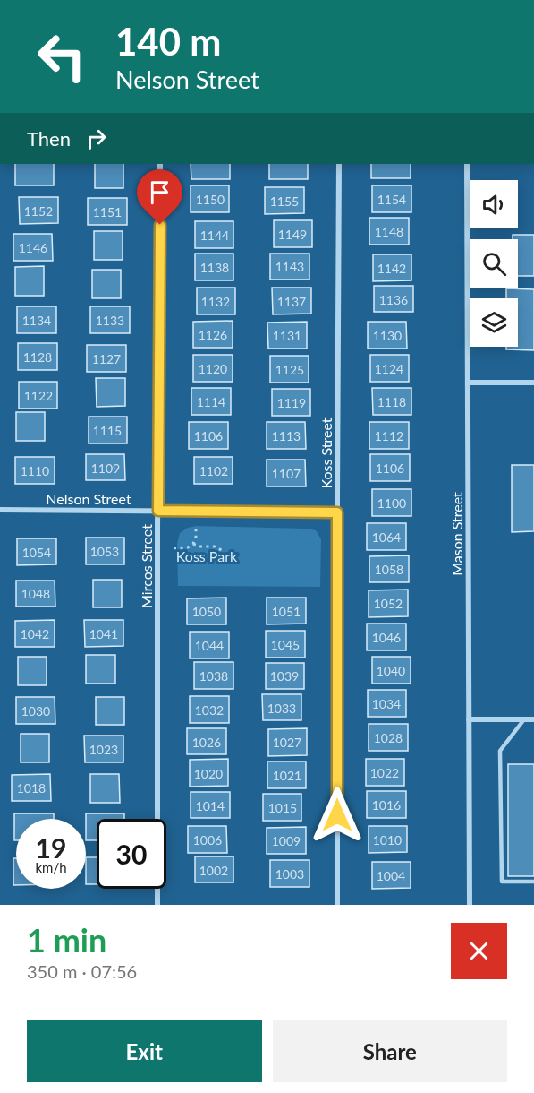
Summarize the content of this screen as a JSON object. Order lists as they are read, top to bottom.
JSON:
{
  "streets": {
    "street": [
      "Koss Street",
      "Nelson Street",
      "Mason Street",
      "Mircos Street"
    ]
  },
  "crossings": [
    ["Koss Street", "Nelson Street"],
    ["Nelson Street", "Mircos Street"]
  ],
  "parks": ["Koss Park"],
  "house_numbers": [
    "1150",
    "1154",
    "1155",
    "1152",
    "1151",
    "1148",
    "1149",
    "1144",
    "1146",
    "1143",
    "1138",
    "1142",
    "1136",
    "1132",
    "1137",
    "1134",
    "1133",
    "1126",
    "1131",
    "1130",
    "1128",
    "1127",
    "1120",
    "1124",
    "1125",
    "1122",
    "1114",
    "1118",
    "1119",
    "1115",
    "1106",
    "1113",
    "1112",
    "1109",
    "1106",
    "1110",
    "1102",
    "1107",
    "1100",
    "1064",
    "1053",
    "1054",
    "1058",
    "1048",
    "1052",
    "1050",
    "1051",
    "1042",
    "1041",
    "1046",
    "1045",
    "1044",
    "1040",
    "1038",
    "1039",
    "1034",
    "1033",
    "1032",
    "1030",
    "1028",
    "1026",
    "1027",
    "1023",
    "1022",
    "1020",
    "1021",
    "1018",
    "1016",
    "1014",
    "1015",
    "1006",
    "1010",
    "1009",
    "1002",
    "1003",
    "1004"
  ],
  "page": {
    "turn": ["140 m", "Nelson Street"],
    "then": "Then",
    "speed": "19 km/h",
    "limit": "30",
    "heading": ["1 min", "350 m · 07:56"],
    "buttons": ["Exit", "Share"]
  }
}
